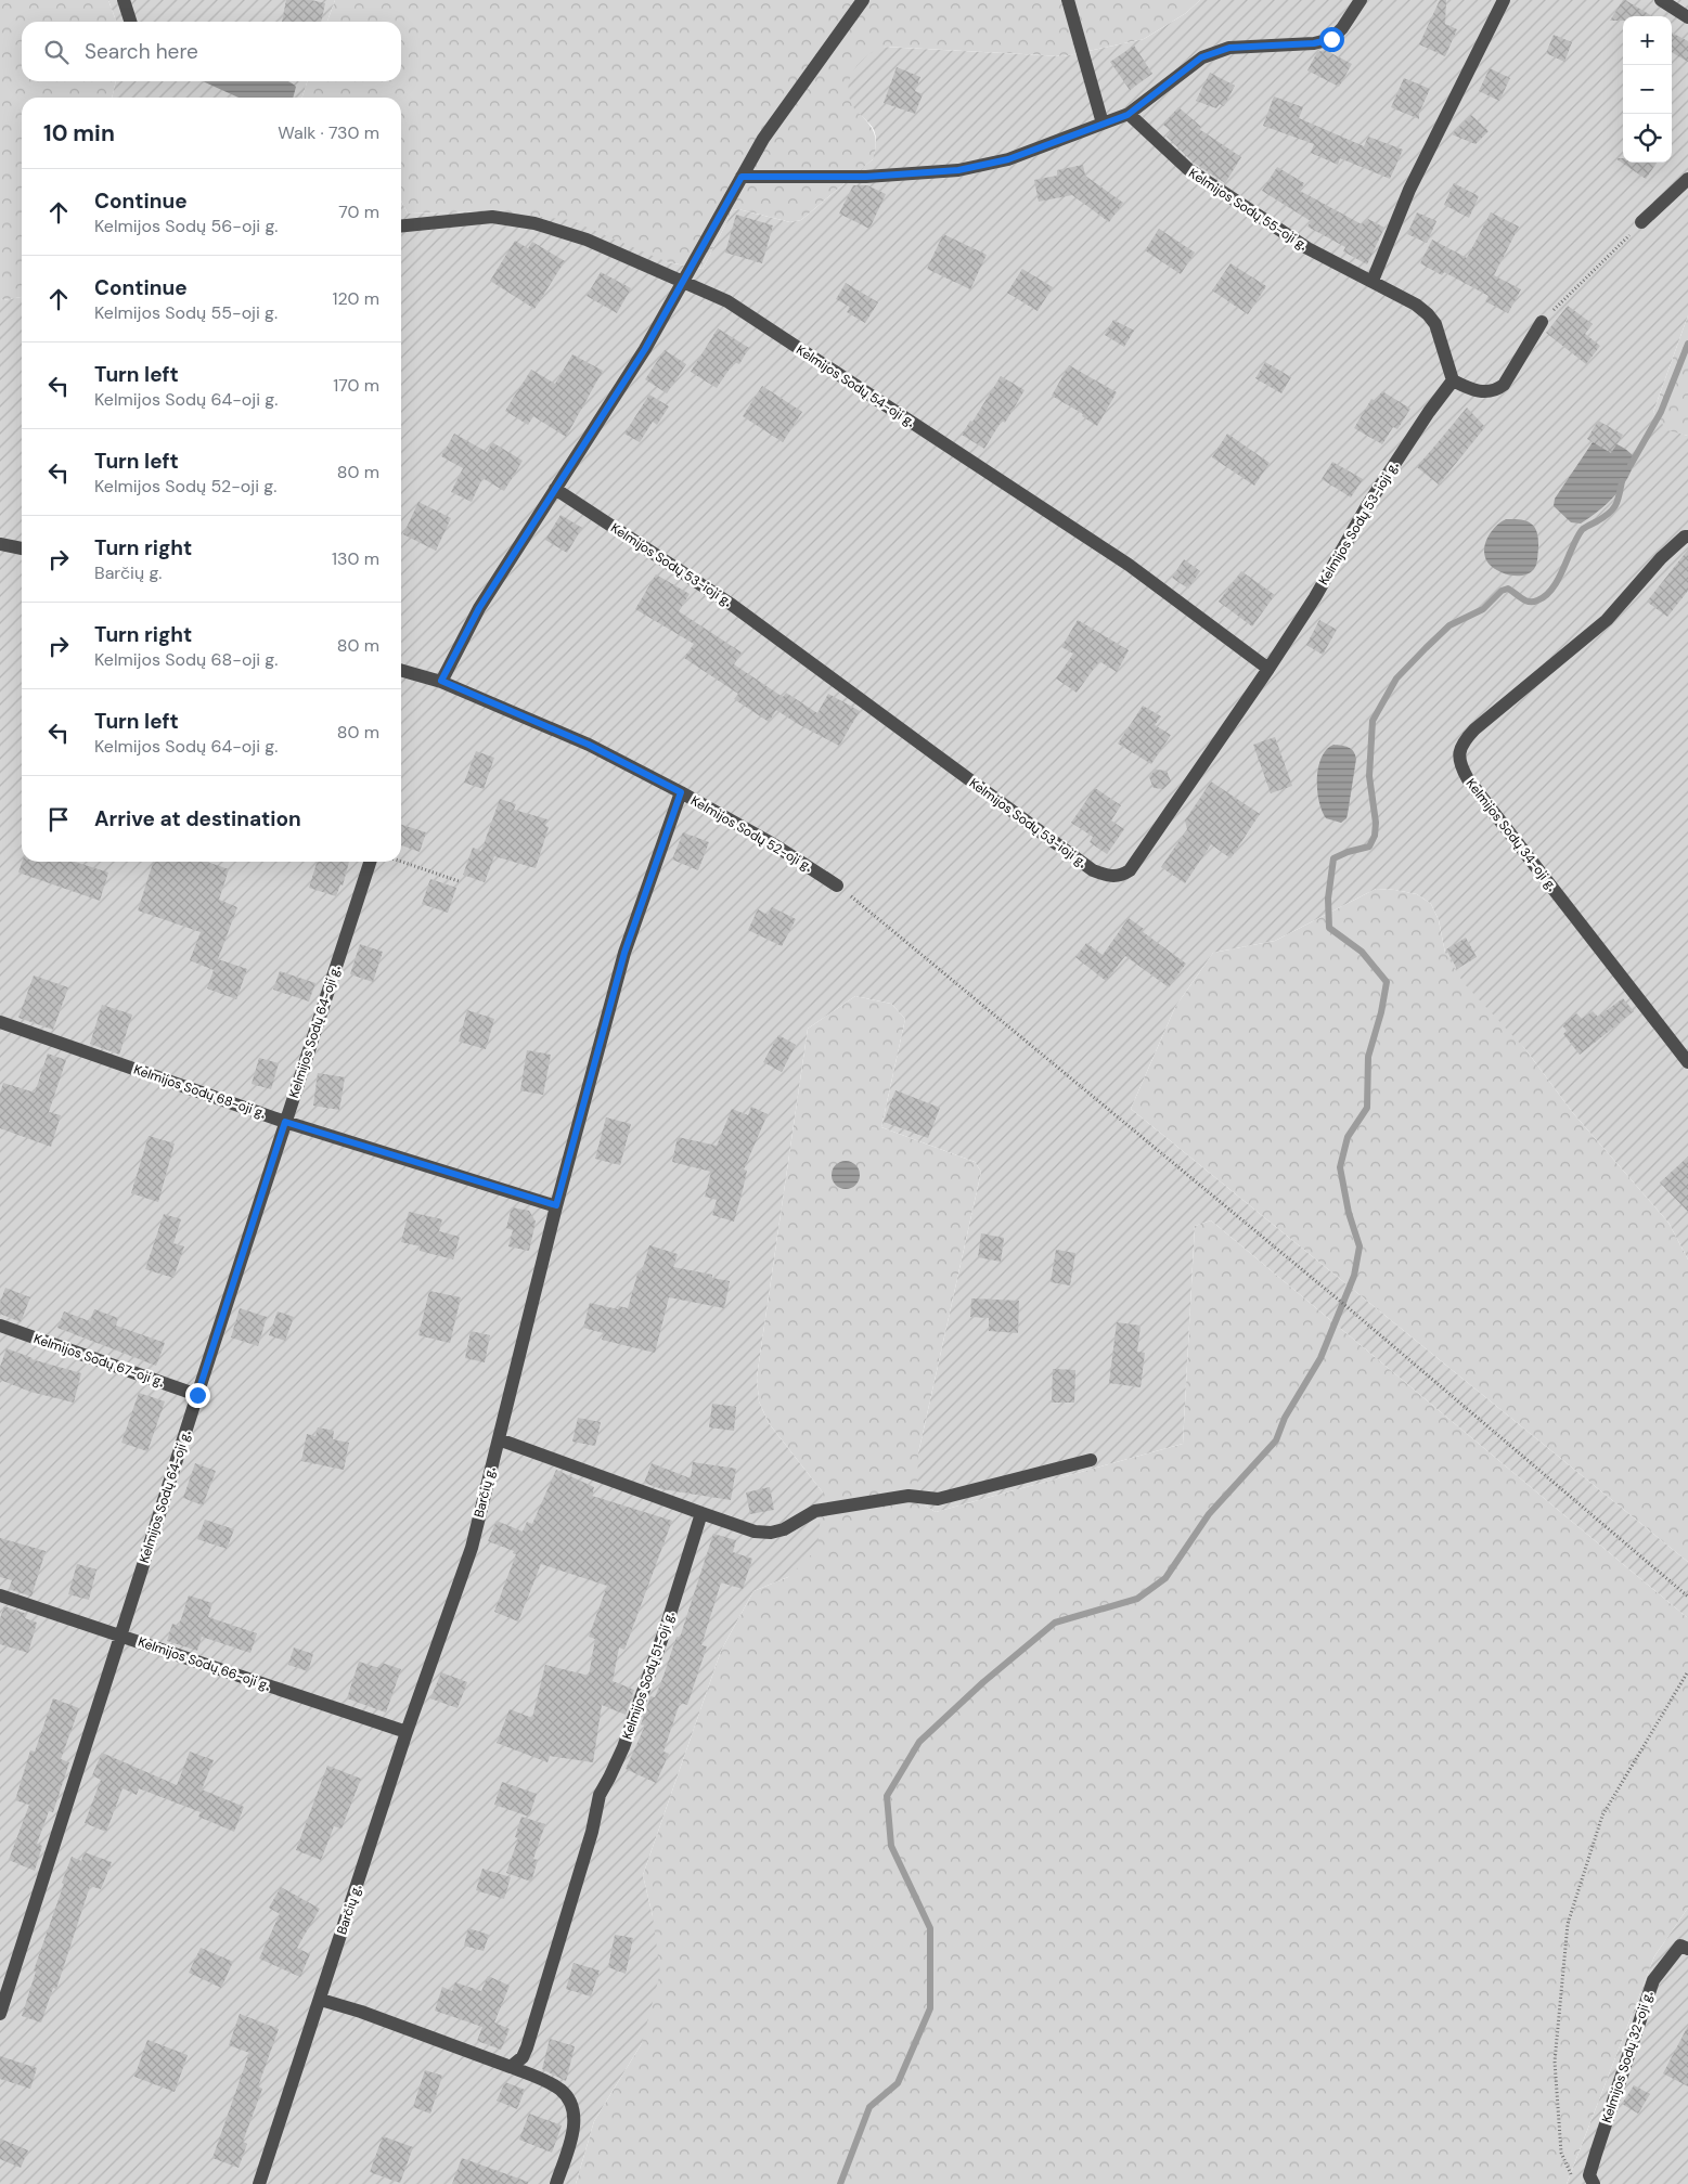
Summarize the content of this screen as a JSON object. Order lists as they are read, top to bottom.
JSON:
{
  "streets": {
    "street": [
      "Kelmijos Sodų 55-oji g.",
      "Kelmijos Sodų 54-oji g.",
      "Kelmijos Sodų 53-ioji g.",
      "Kelmijos Sodų 52-oji g.",
      "Kelmijos Sodų 34-oji g.",
      "Kelmijos Sodų 64-oji g.",
      "Kelmijos Sodų 68-oji g.",
      "Kelmijos Sodų 67-oji g.",
      "Barčių g.",
      "Kelmijos Sodų 66-oji g.",
      "Kelmijos Sodų 51-oji g.",
      "Kelmijos Sodų 32-oji g."
    ]
  },
  "crossings": [
    ["Kelmijos Sodų 55-oji g.", "Kelmijos Sodų 53-ioji g."],
    ["Kelmijos Sodų 54-oji g.", "Kelmijos Sodų 53-ioji g."],
    ["Kelmijos Sodų 52-oji g.", "Barčių g."],
    ["Kelmijos Sodų 64-oji g.", "Kelmijos Sodų 68-oji g."],
    ["Kelmijos Sodų 64-oji g.", "Kelmijos Sodų 67-oji g."],
    ["Kelmijos Sodų 64-oji g.", "Kelmijos Sodų 66-oji g."],
    ["Kelmijos Sodų 68-oji g.", "Barčių g."],
    ["Barčių g.", "Kelmijos Sodų 66-oji g."]
  ],
  "page": {
    "map_buttons": ["+", "−"],
    "search": "Search here",
    "heading": ["10 min", "Walk · 730 m"],
    "list": [
      ["Continue", "Kelmijos Sodų 56-oji g.", "70 m"],
      ["Continue", "Kelmijos Sodų 55-oji g.", "120 m"],
      ["Turn left", "Kelmijos Sodų 64-oji g.", "170 m"],
      ["Turn left", "Kelmijos Sodų 52-oji g.", "80 m"],
      ["Turn right", "Barčių g.", "130 m"],
      ["Turn right", "Kelmijos Sodų 68-oji g.", "80 m"],
      ["Turn left", "Kelmijos Sodų 64-oji g.", "80 m"],
      "Arrive at destination"
    ]
  }
}
